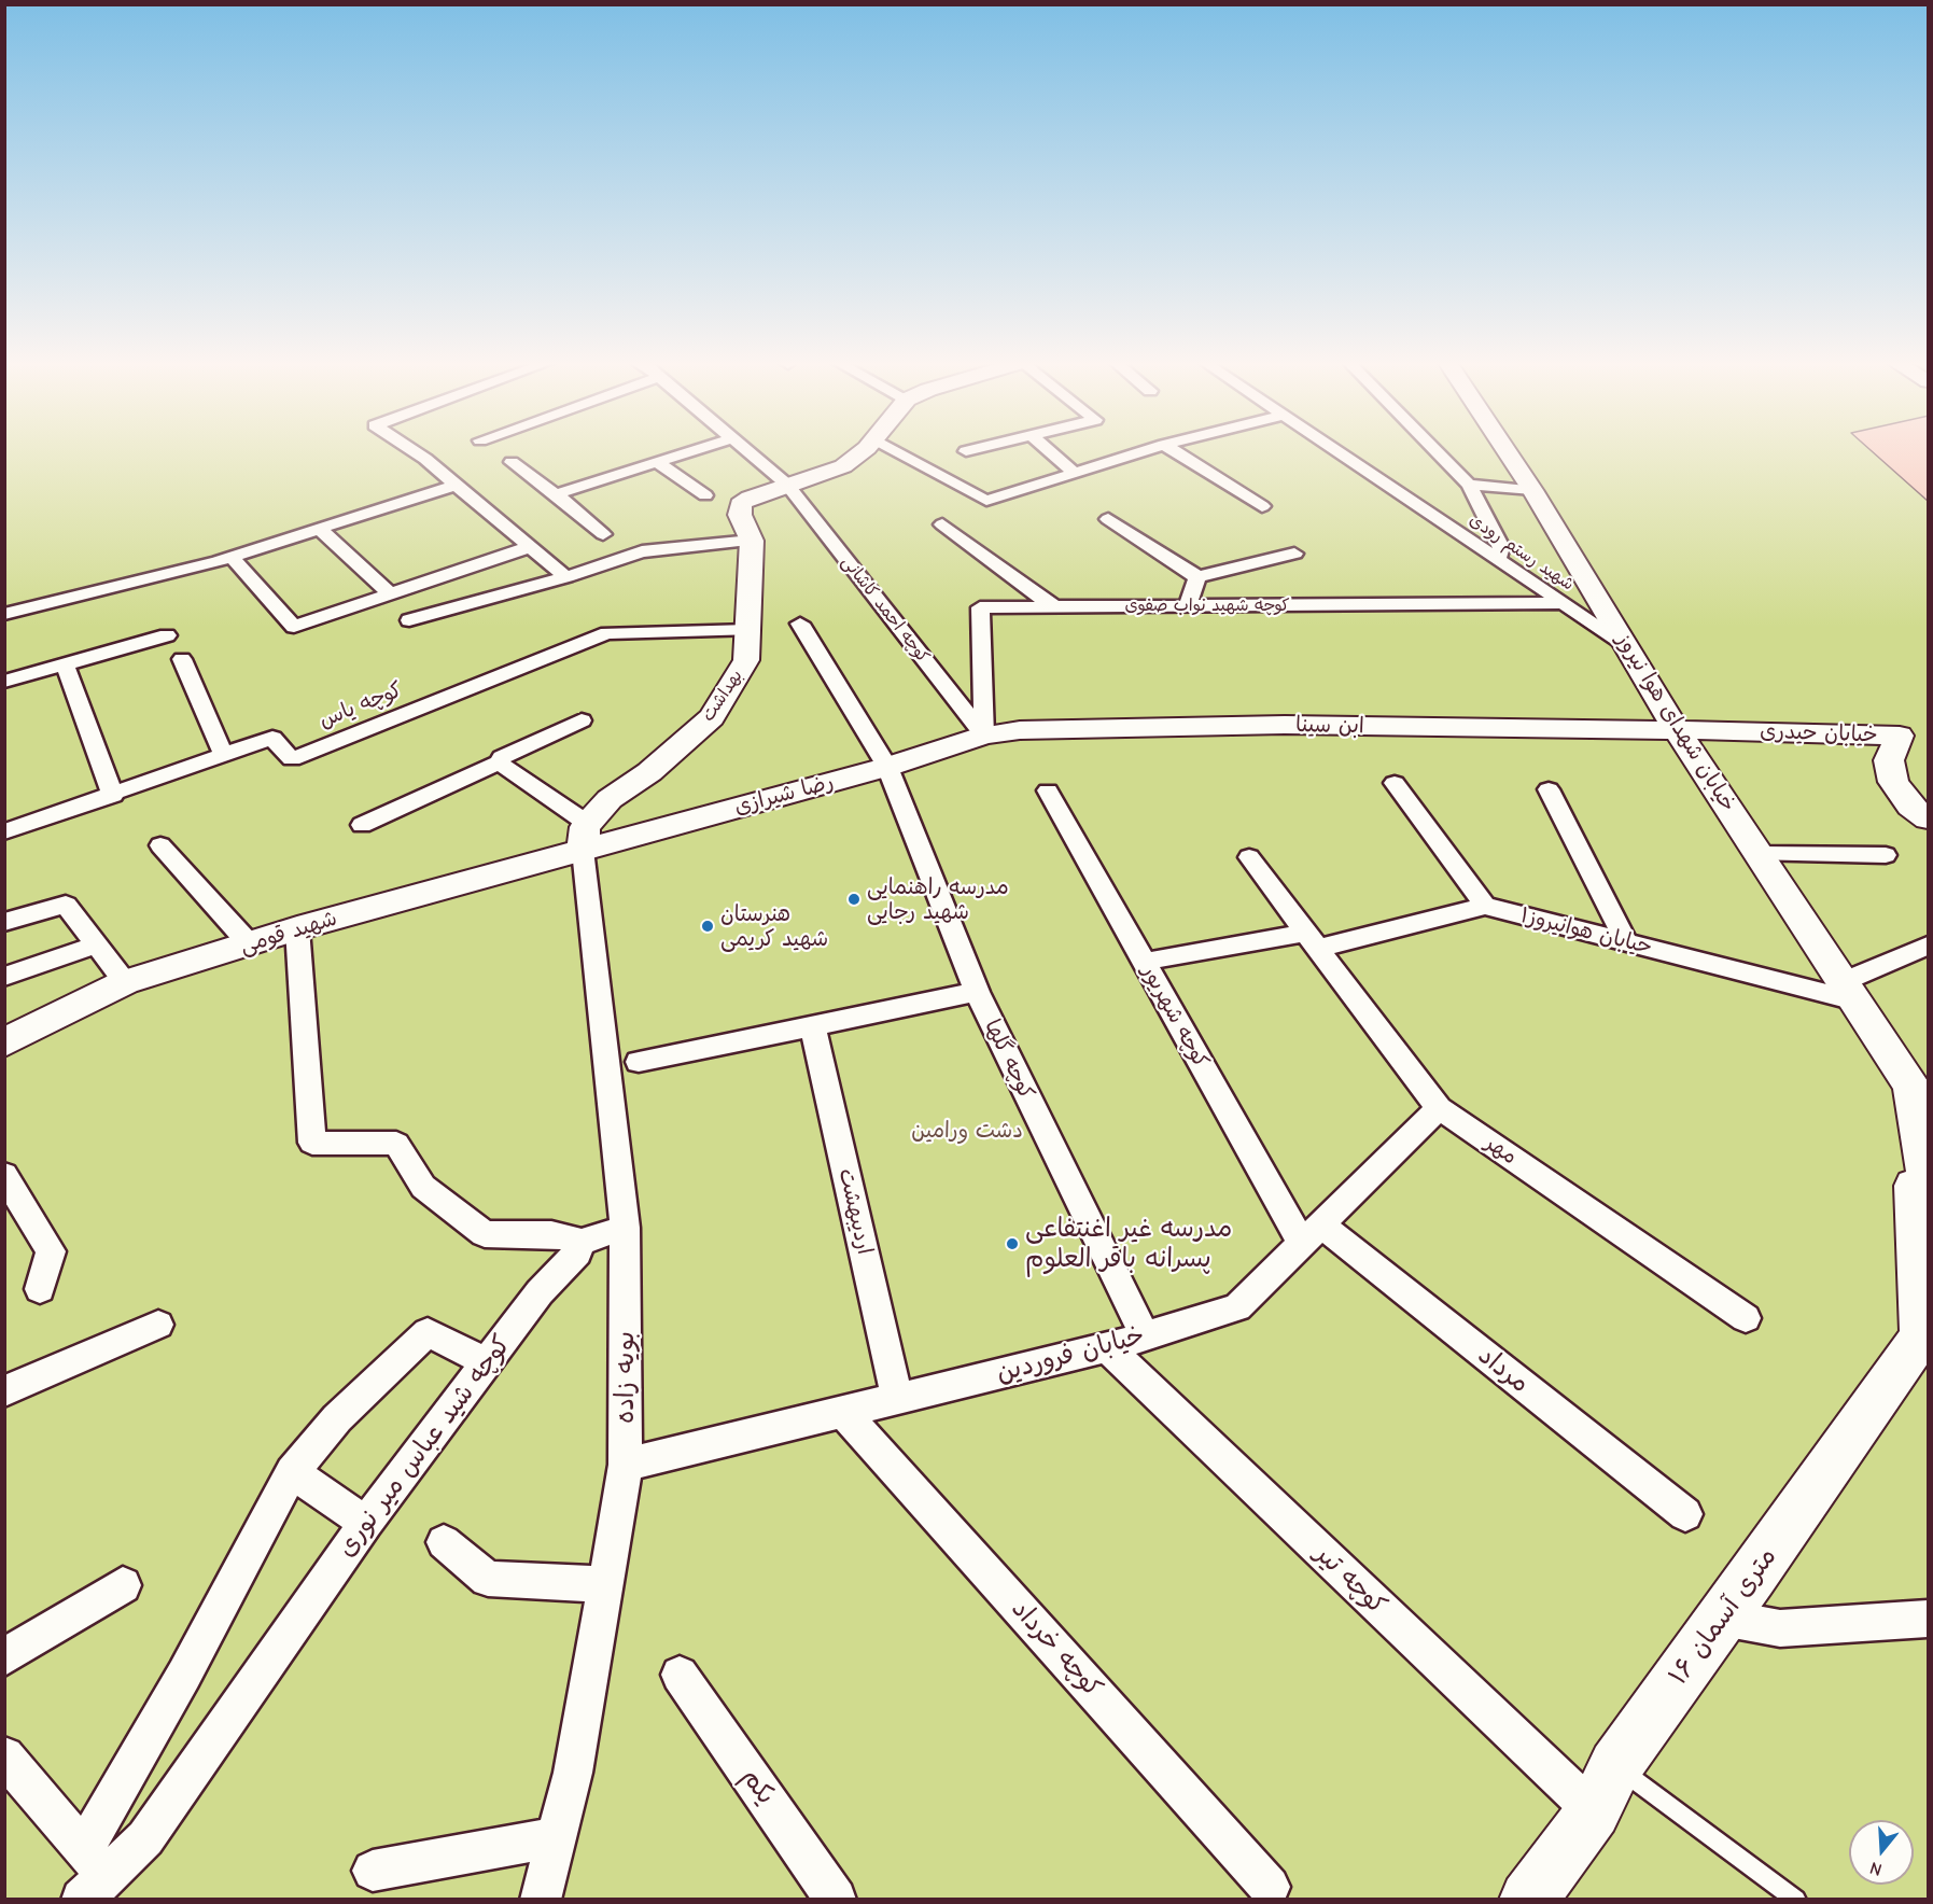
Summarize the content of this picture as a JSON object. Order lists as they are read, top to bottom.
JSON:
{
  "streets": {
    "street": [
      "شهید رستم رودی",
      "کوچه شهید نواب صفوی",
      "کوچه احمد کاشانی",
      "بهداشت",
      "کوچه یاس",
      "خیابان شهدای هوا نیروز",
      "ابن سینا",
      "خیابان حیدری",
      "رضا شیرازی",
      "حیابان هوانیروز۱",
      "شهید قومی",
      "کوچه شهریور",
      "کوچه گلها",
      "مهر",
      "اردیبهشت",
      "خیابان فروردین",
      "مرداد",
      "بویه زاده",
      "کوچه شید عباس میر نوری",
      "کوچه تیر",
      "۱۶ متری آسمان",
      "کوچه خرداد",
      "یکم"
    ]
  },
  "crossings": [
    ["شهید رستم رودی", "کوچه شهید نواب صفوی"],
    ["شهید رستم رودی", "خیابان شهدای هوا نیروز"],
    ["کوچه شهید نواب صفوی", "کوچه احمد کاشانی"],
    ["کوچه شهید نواب صفوی", "ابن سینا"],
    ["کوچه شهید نواب صفوی", "رضا شیرازی"],
    ["کوچه احمد کاشانی", "بهداشت"],
    ["کوچه احمد کاشانی", "ابن سینا"],
    ["کوچه احمد کاشانی", "رضا شیرازی"],
    ["بهداشت", "کوچه یاس"],
    ["بهداشت", "رضا شیرازی"],
    ["بهداشت", "شهید قومی"],
    ["بهداشت", "بویه زاده"],
    ["خیابان شهدای هوا نیروز", "ابن سینا"],
    ["خیابان شهدای هوا نیروز", "خیابان حیدری"],
    ["خیابان شهدای هوا نیروز", "حیابان هوانیروز۱"],
    ["خیابان شهدای هوا نیروز", "۱۶ متری آسمان"],
    ["ابن سینا", "خیابان حیدری"],
    ["ابن سینا", "رضا شیرازی"],
    ["رضا شیرازی", "شهید قومی"],
    ["رضا شیرازی", "کوچه گلها"],
    ["رضا شیرازی", "بویه زاده"],
    ["حیابان هوانیروز۱", "کوچه شهریور"],
    ["حیابان هوانیروز۱", "مهر"],
    ["شهید قومی", "بویه زاده"],
    ["کوچه شهریور", "خیابان فروردین"],
    ["کوچه شهریور", "مرداد"],
    ["کوچه گلها", "خیابان فروردین"],
    ["مهر", "خیابان فروردین"],
    ["اردیبهشت", "خیابان فروردین"],
    ["خیابان فروردین", "مرداد"],
    ["خیابان فروردین", "بویه زاده"],
    ["خیابان فروردین", "کوچه تیر"],
    ["خیابان فروردین", "کوچه خرداد"],
    ["کوچه تیر", "۱۶ متری آسمان"]
  ],
  "parks": ["دشت ورامین"],
  "places": ["مدرسه راهنمایی شهید رجایی", "هنرستان شهید کریمی", "مدرسه غیر اغنتفاعی پسرانه باقر العلوم"],
  "north": "bottom"
}
